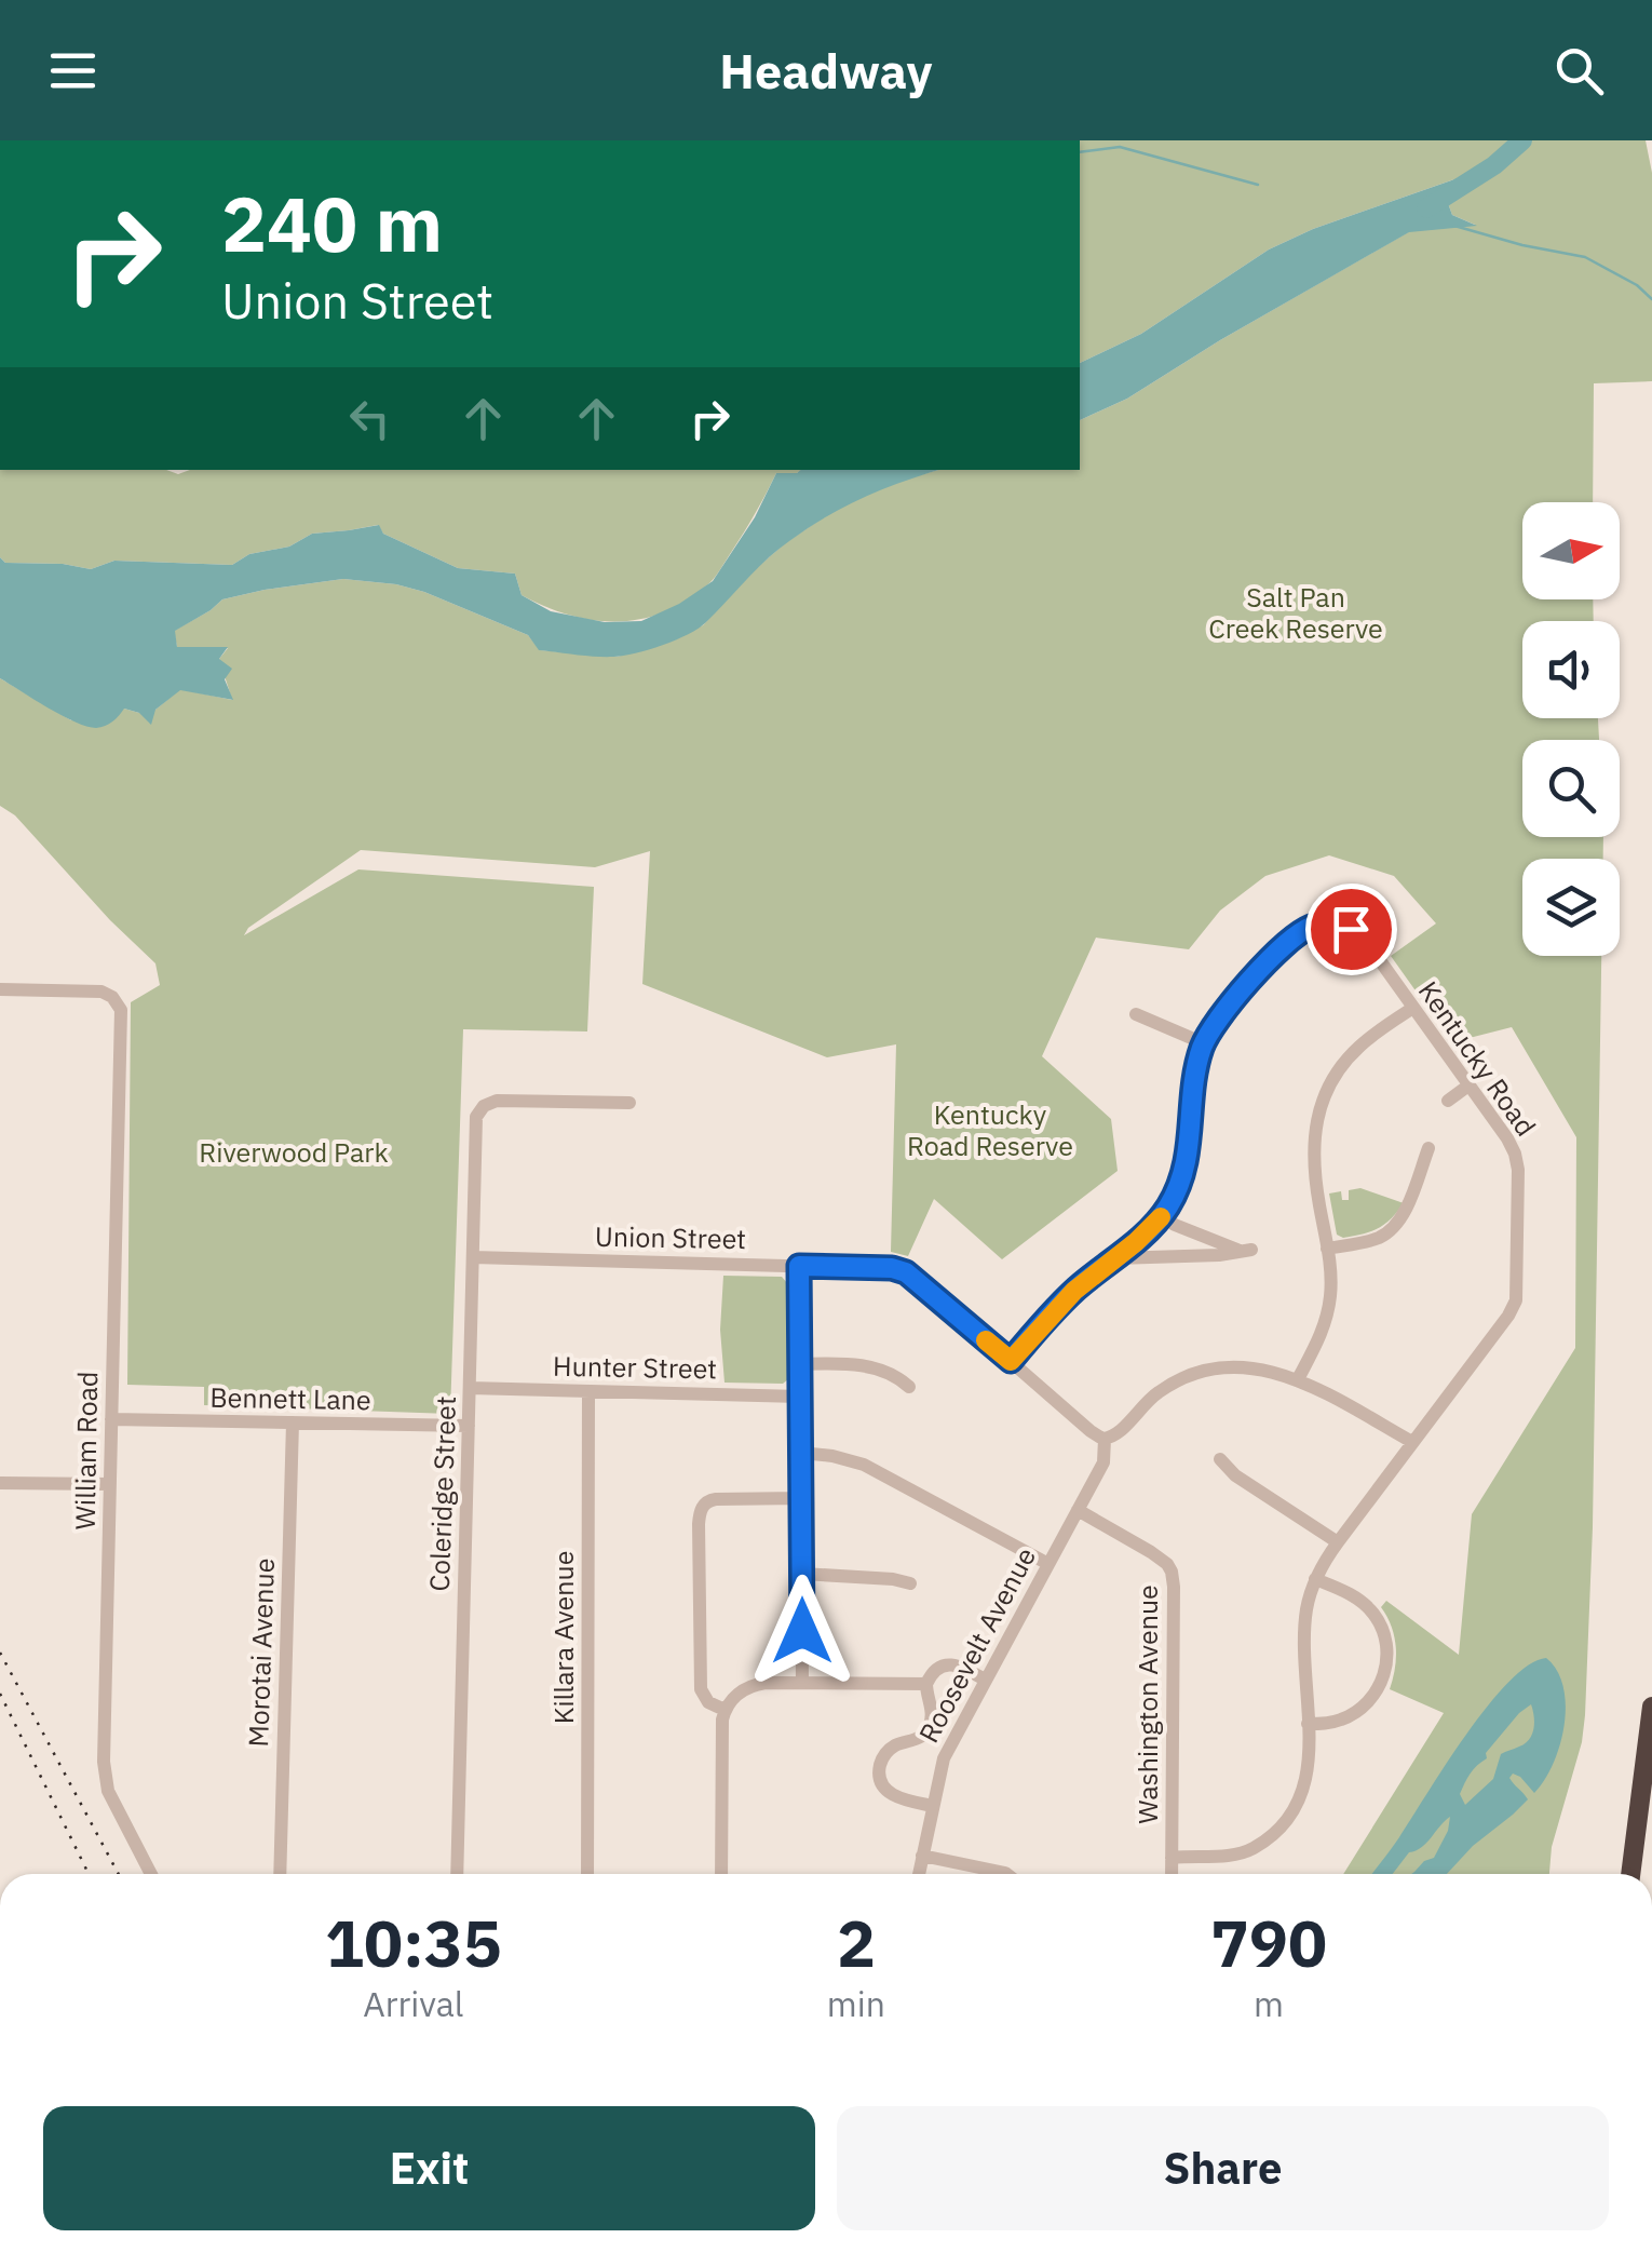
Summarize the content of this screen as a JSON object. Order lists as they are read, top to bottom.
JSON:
{
  "streets": {
    "street": [
      "Kentucky Road",
      "Union Street",
      "Hunter Street",
      "Bennett Lane",
      "William Road",
      "Coleridge Street",
      "Killara Avenue",
      "Roosevelt Avenue",
      "Morotai Avenue",
      "Washington Avenue"
    ]
  },
  "crossings": [
    ["Kentucky Road", "Union Street"],
    ["Kentucky Road", "Washington Avenue"],
    ["Union Street", "Coleridge Street"],
    ["Union Street", "Roosevelt Avenue"],
    ["Hunter Street", "Coleridge Street"],
    ["Hunter Street", "Killara Avenue"],
    ["Bennett Lane", "William Road"],
    ["Bennett Lane", "Coleridge Street"],
    ["Bennett Lane", "Morotai Avenue"],
    ["Roosevelt Avenue", "Washington Avenue"]
  ],
  "parks": ["Salt Pan Creek Reserve", "Kentucky Road Reserve", "Riverwood Park"],
  "north": "right",
  "page": {
    "header": "Headway",
    "turn": ["240 m", "Union Street"],
    "eta": [
      "10:35",
      "Arrival",
      "2",
      "min",
      "790",
      "m"
    ],
    "buttons": ["Exit", "Share"]
  }
}
